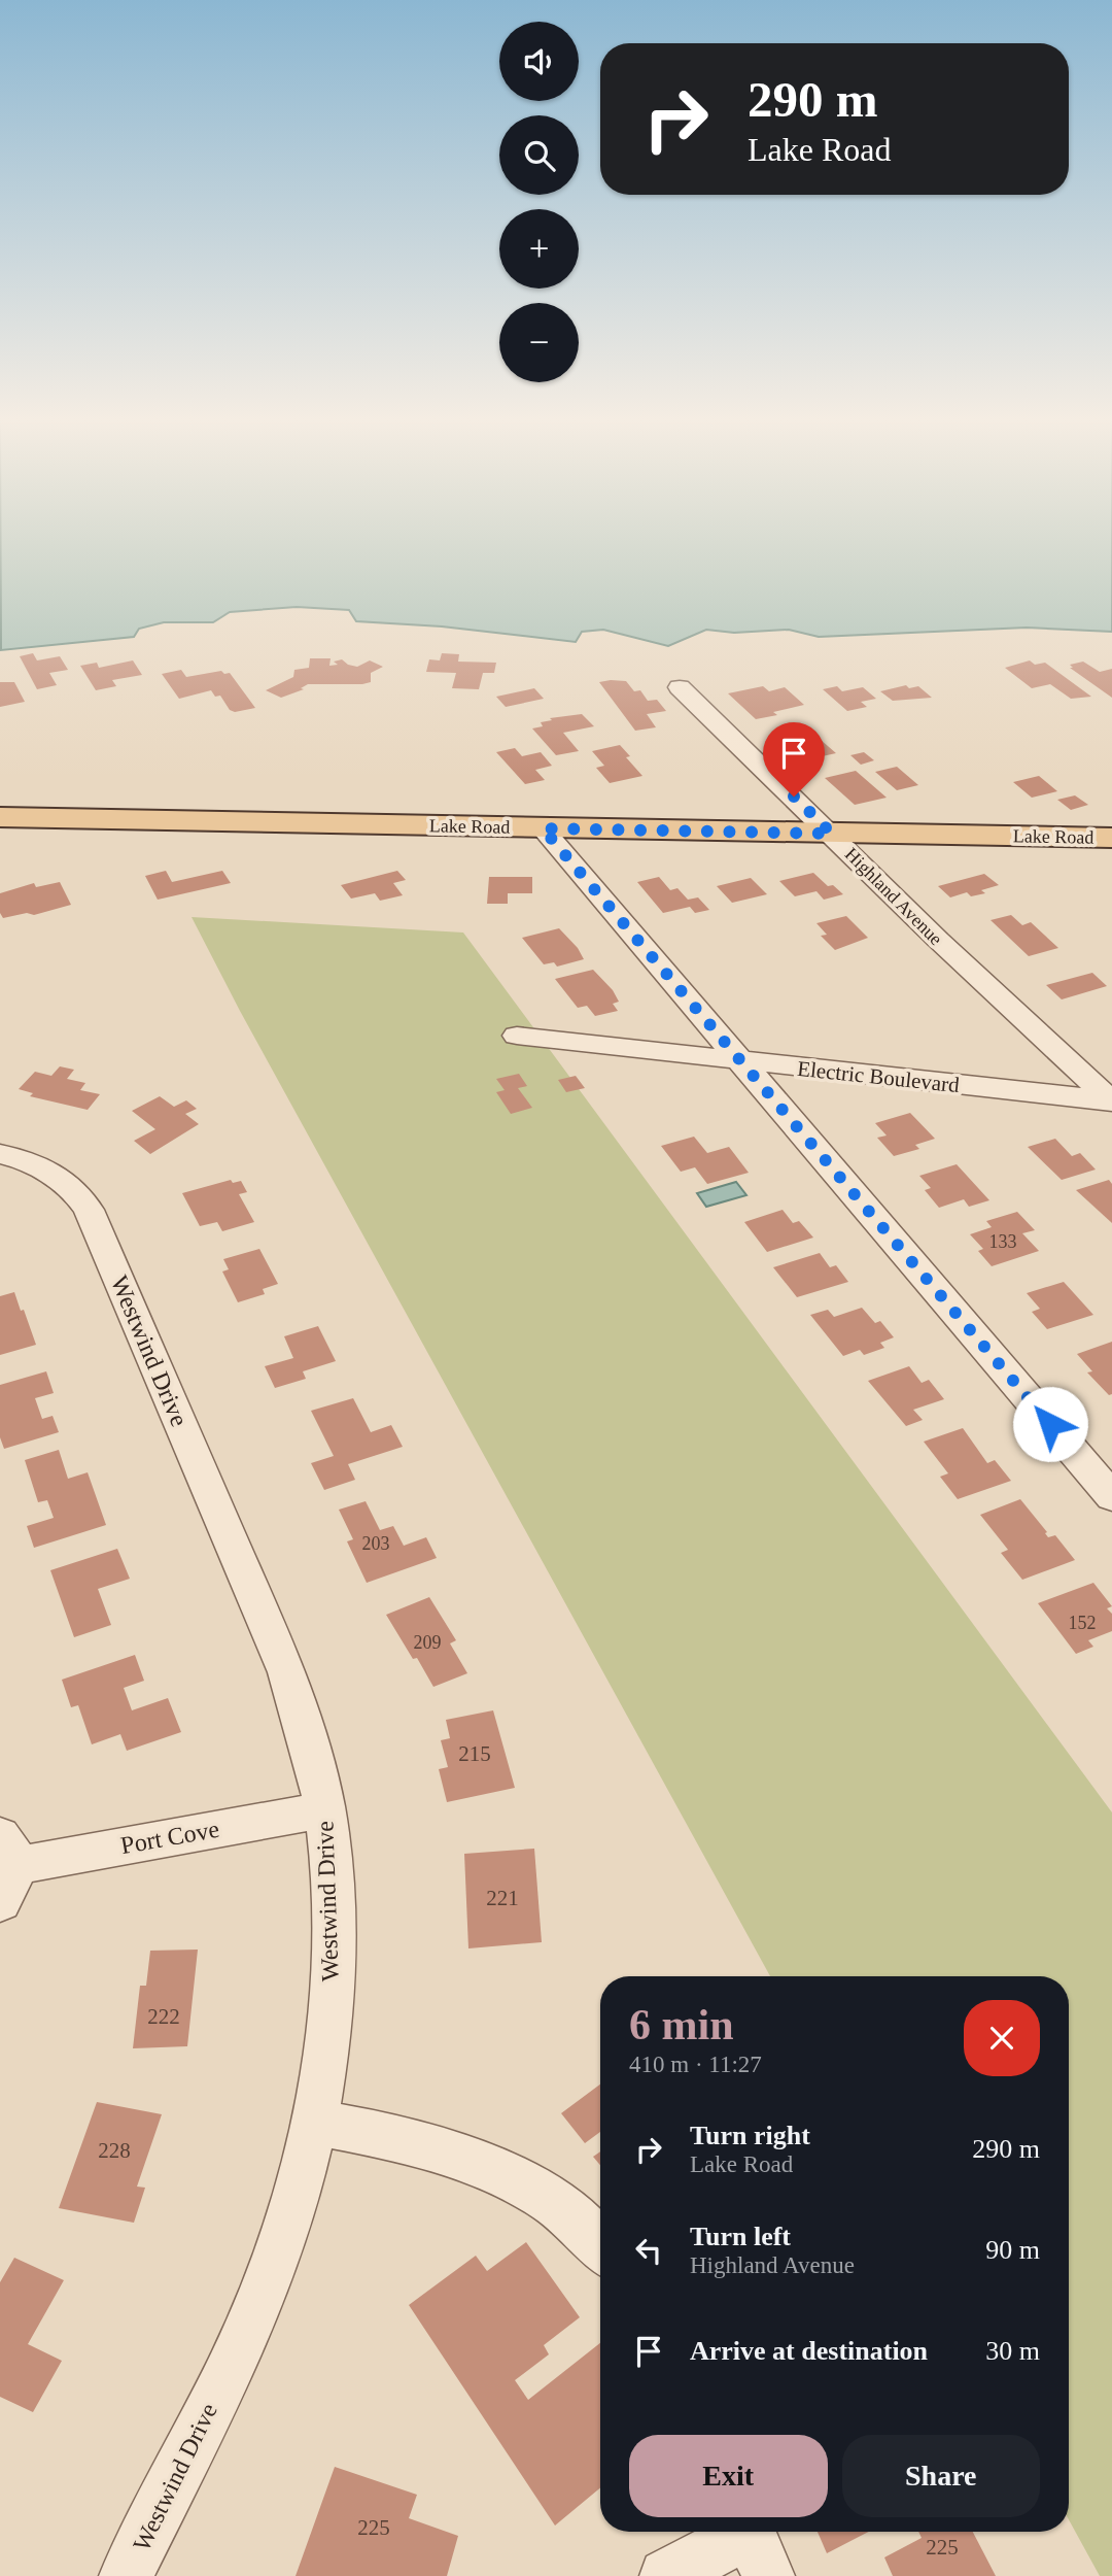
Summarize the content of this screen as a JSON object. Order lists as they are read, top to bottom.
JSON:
{
  "streets": {
    "main road": ["Lake Road"],
    "street": [
      "Highland Avenue",
      "Electric Boulevard",
      "Westwind Drive",
      "Port Cove"
    ]
  },
  "crossings": [
    ["Lake Road", "Highland Avenue"],
    ["Highland Avenue", "Electric Boulevard"],
    ["Westwind Drive", "Port Cove"]
  ],
  "house_numbers": [
    "133",
    "203",
    "152",
    "209",
    "215",
    "221",
    "222",
    "228",
    "225",
    "225"
  ],
  "page": {
    "map_buttons": ["+", "−"],
    "turn": ["290 m", "Lake Road"],
    "heading": ["6 min", "410 m · 11:27"],
    "list": [
      {
        "name": "Turn right",
        "note": "Lake Road",
        "value": "290 m"
      },
      {
        "name": "Turn left",
        "note": "Highland Avenue",
        "value": "90 m"
      },
      {
        "name": "Arrive at destination",
        "value": "30 m"
      }
    ],
    "buttons": ["Exit", "Share"]
  }
}
